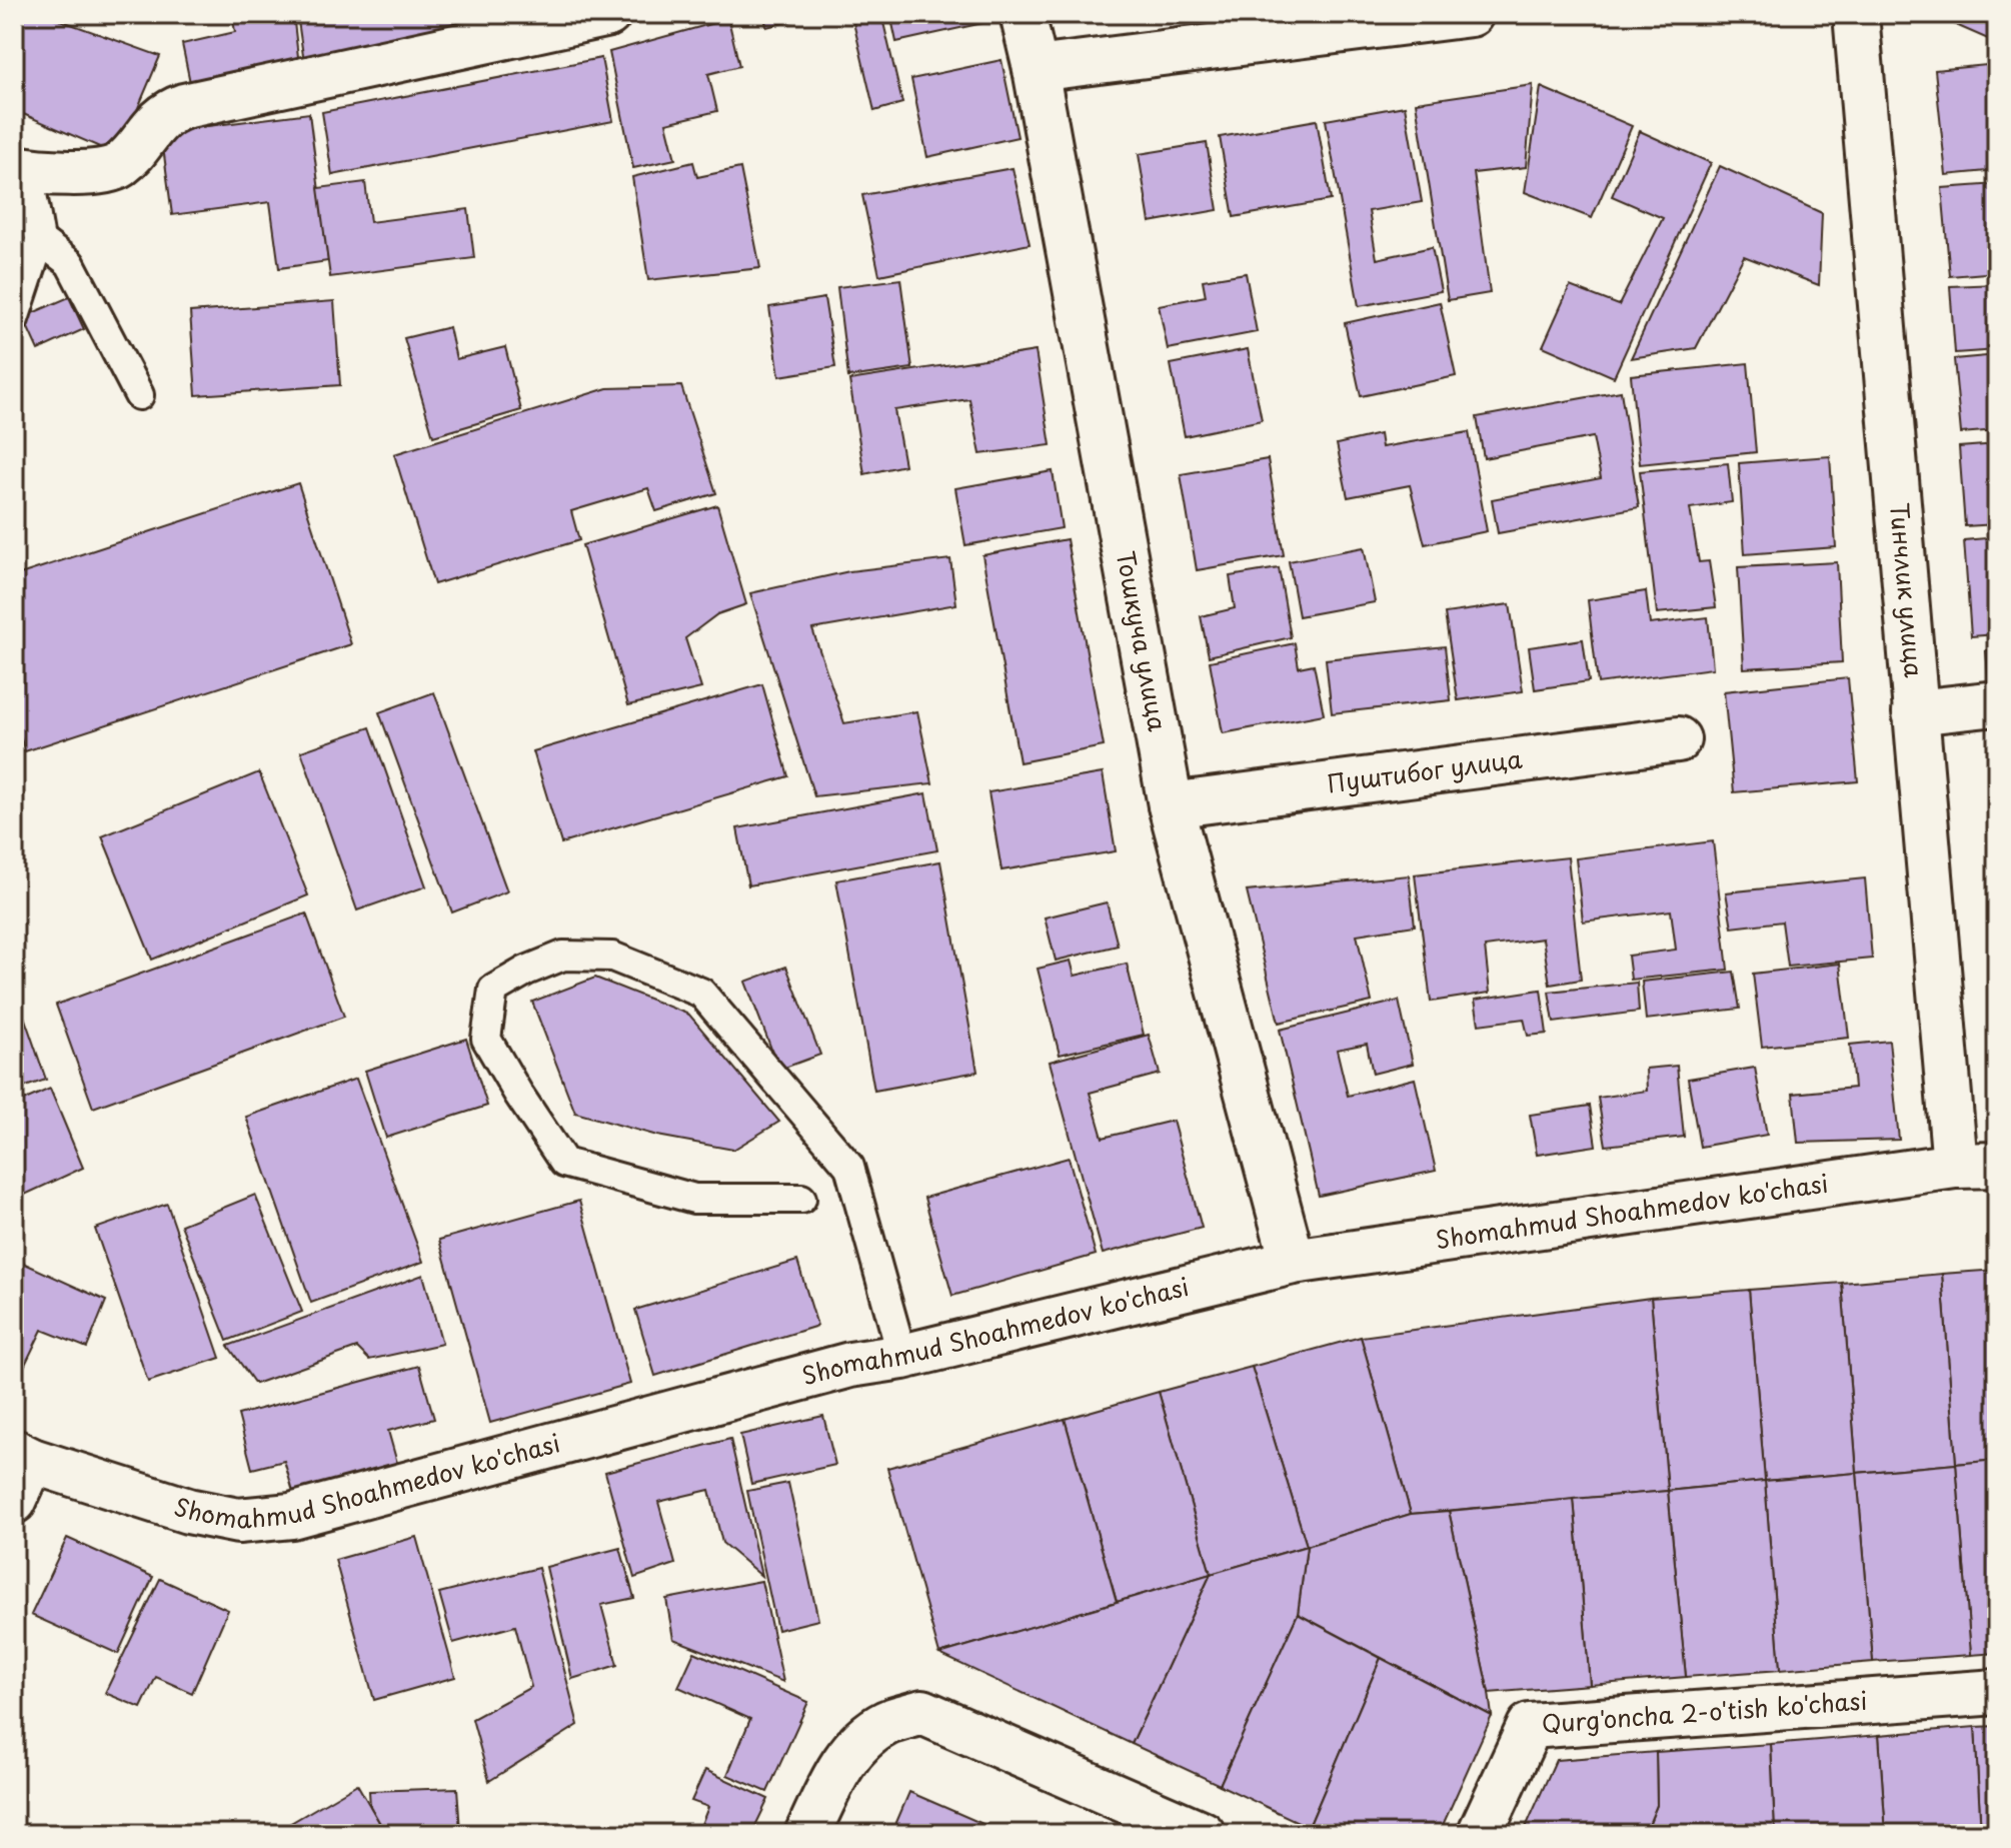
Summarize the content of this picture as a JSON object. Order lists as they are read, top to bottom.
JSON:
{
  "streets": {
    "street": [
      "Тинчлик улица",
      "Тошкуча улица",
      "Пуштибог улица",
      "Shomahmud Shoahmedov ko'chasi",
      "Qurg'oncha 2-o'tish ko'chasi"
    ]
  },
  "crossings": [
    ["Тинчлик улица", "Shomahmud Shoahmedov ko'chasi"],
    ["Тошкуча улица", "Пуштибог улица"],
    ["Тошкуча улица", "Shomahmud Shoahmedov ko'chasi"]
  ]
}
